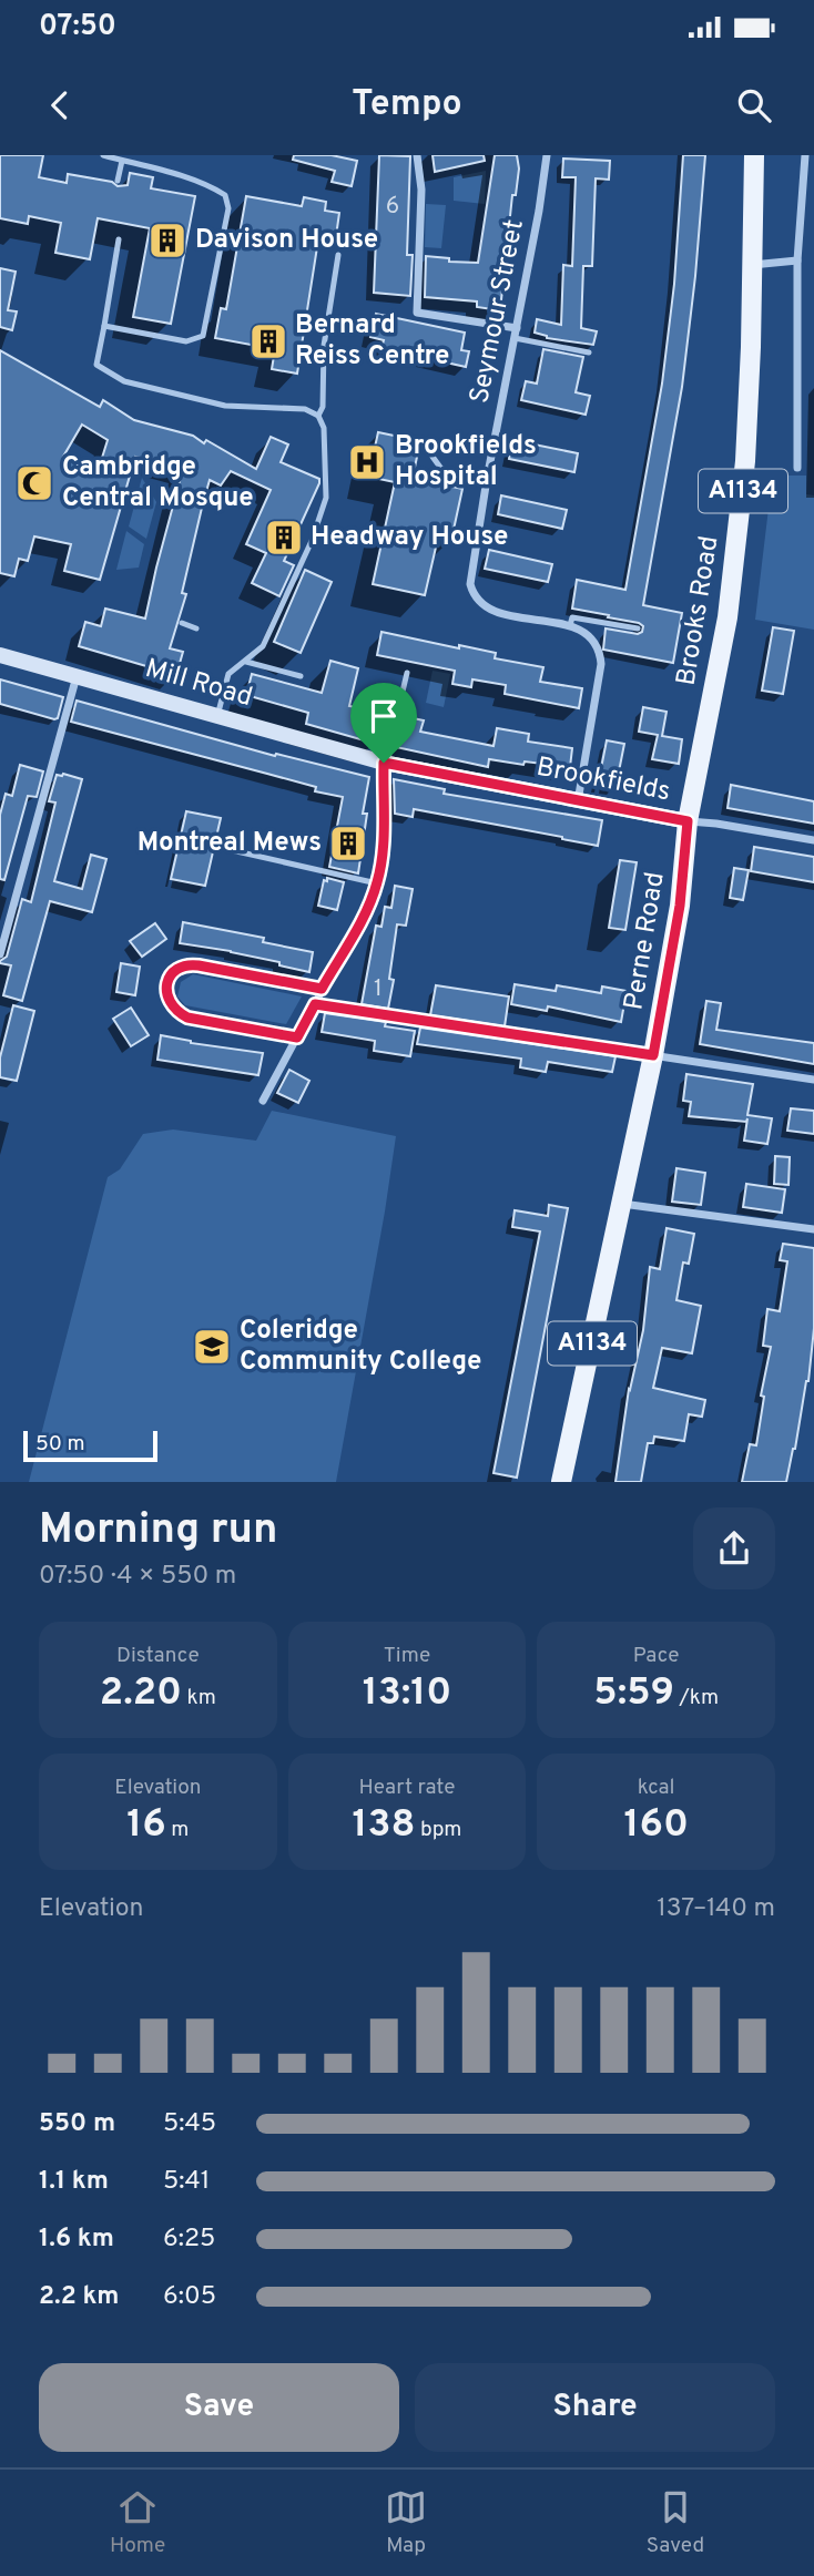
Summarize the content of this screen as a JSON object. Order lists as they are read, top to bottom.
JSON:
{
  "streets": {
    "main road": ["A1134", "Brooks Road", "Perne Road"],
    "street": ["Seymour Street", "Mill Road", "Brookfields"]
  },
  "crossings": [
    ["Seymour Street", "Brookfields"],
    ["Brooks Road", "Brookfields"],
    ["Brooks Road", "Perne Road"],
    ["Mill Road", "Brookfields"],
    ["Brookfields", "Perne Road"]
  ],
  "places": {
    "building": [
      "Davison House",
      "Bernard Reiss Centre",
      "Headway House",
      "Montreal Mews"
    ],
    "hospital": ["Brookfields Hospital"],
    "mosque": ["Cambridge Central Mosque"],
    "school or university": ["Coleridge Community College"]
  },
  "house_numbers": ["6", "1"],
  "scale_bar": "50 m",
  "page": {
    "status": "07:50",
    "header": "Tempo",
    "scale": "50 m",
    "heading": ["Morning run", "07:50 · 4 × 550 m"],
    "stats": [
      ["Distance", "2.20 km"],
      ["Time", "13:10"],
      ["Pace", "5:59 /km"],
      ["Elevation", "16 m"],
      ["Heart rate", "138 bpm"],
      ["kcal", "160"]
    ],
    "chart": ["Elevation", "137–140 m"],
    "list": [
      {
        "name": "550 m",
        "note": "5:45"
      },
      {
        "name": "1.1 km",
        "note": "5:41"
      },
      {
        "name": "1.6 km",
        "note": "6:25"
      },
      {
        "name": "2.2 km",
        "note": "6:05"
      }
    ],
    "buttons": ["Save", "Share"],
    "tabs": ["Home", "Map", "Saved"]
  }
}
